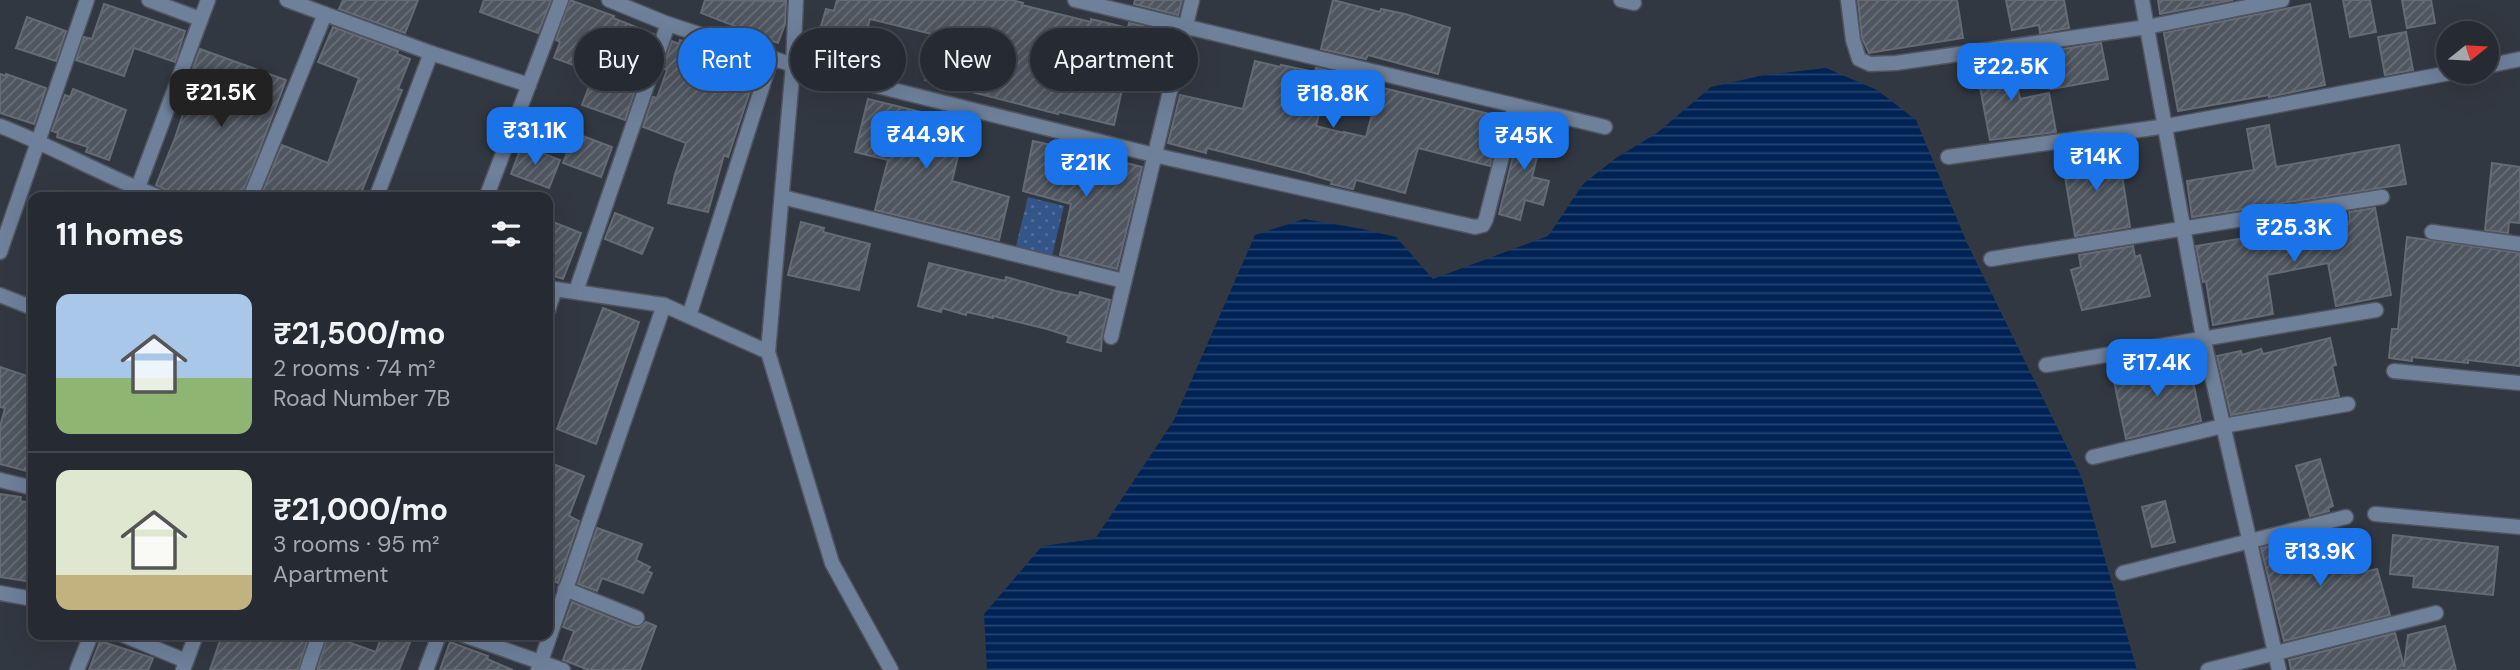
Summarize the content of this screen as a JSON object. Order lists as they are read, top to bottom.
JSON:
{
  "north": "right",
  "page": {
    "chip": [
      "Buy",
      "Rent",
      "Filters",
      "New",
      "Apartment"
    ],
    "price": [
      "₹22.5K",
      "₹21.5K",
      "₹18.8K",
      "₹31.1K",
      "₹44.9K",
      "₹45K",
      "₹14K",
      "₹21K",
      "₹25.3K",
      "₹17.4K",
      "₹13.9K"
    ],
    "heading": "11 homes",
    "list": [
      {
        "name": "₹21,500/mo",
        "note": "2 rooms · 74 m² · Road Number 7B"
      },
      {
        "name": "₹21,000/mo",
        "note": "3 rooms · 95 m² · Apartment"
      }
    ]
  }
}
